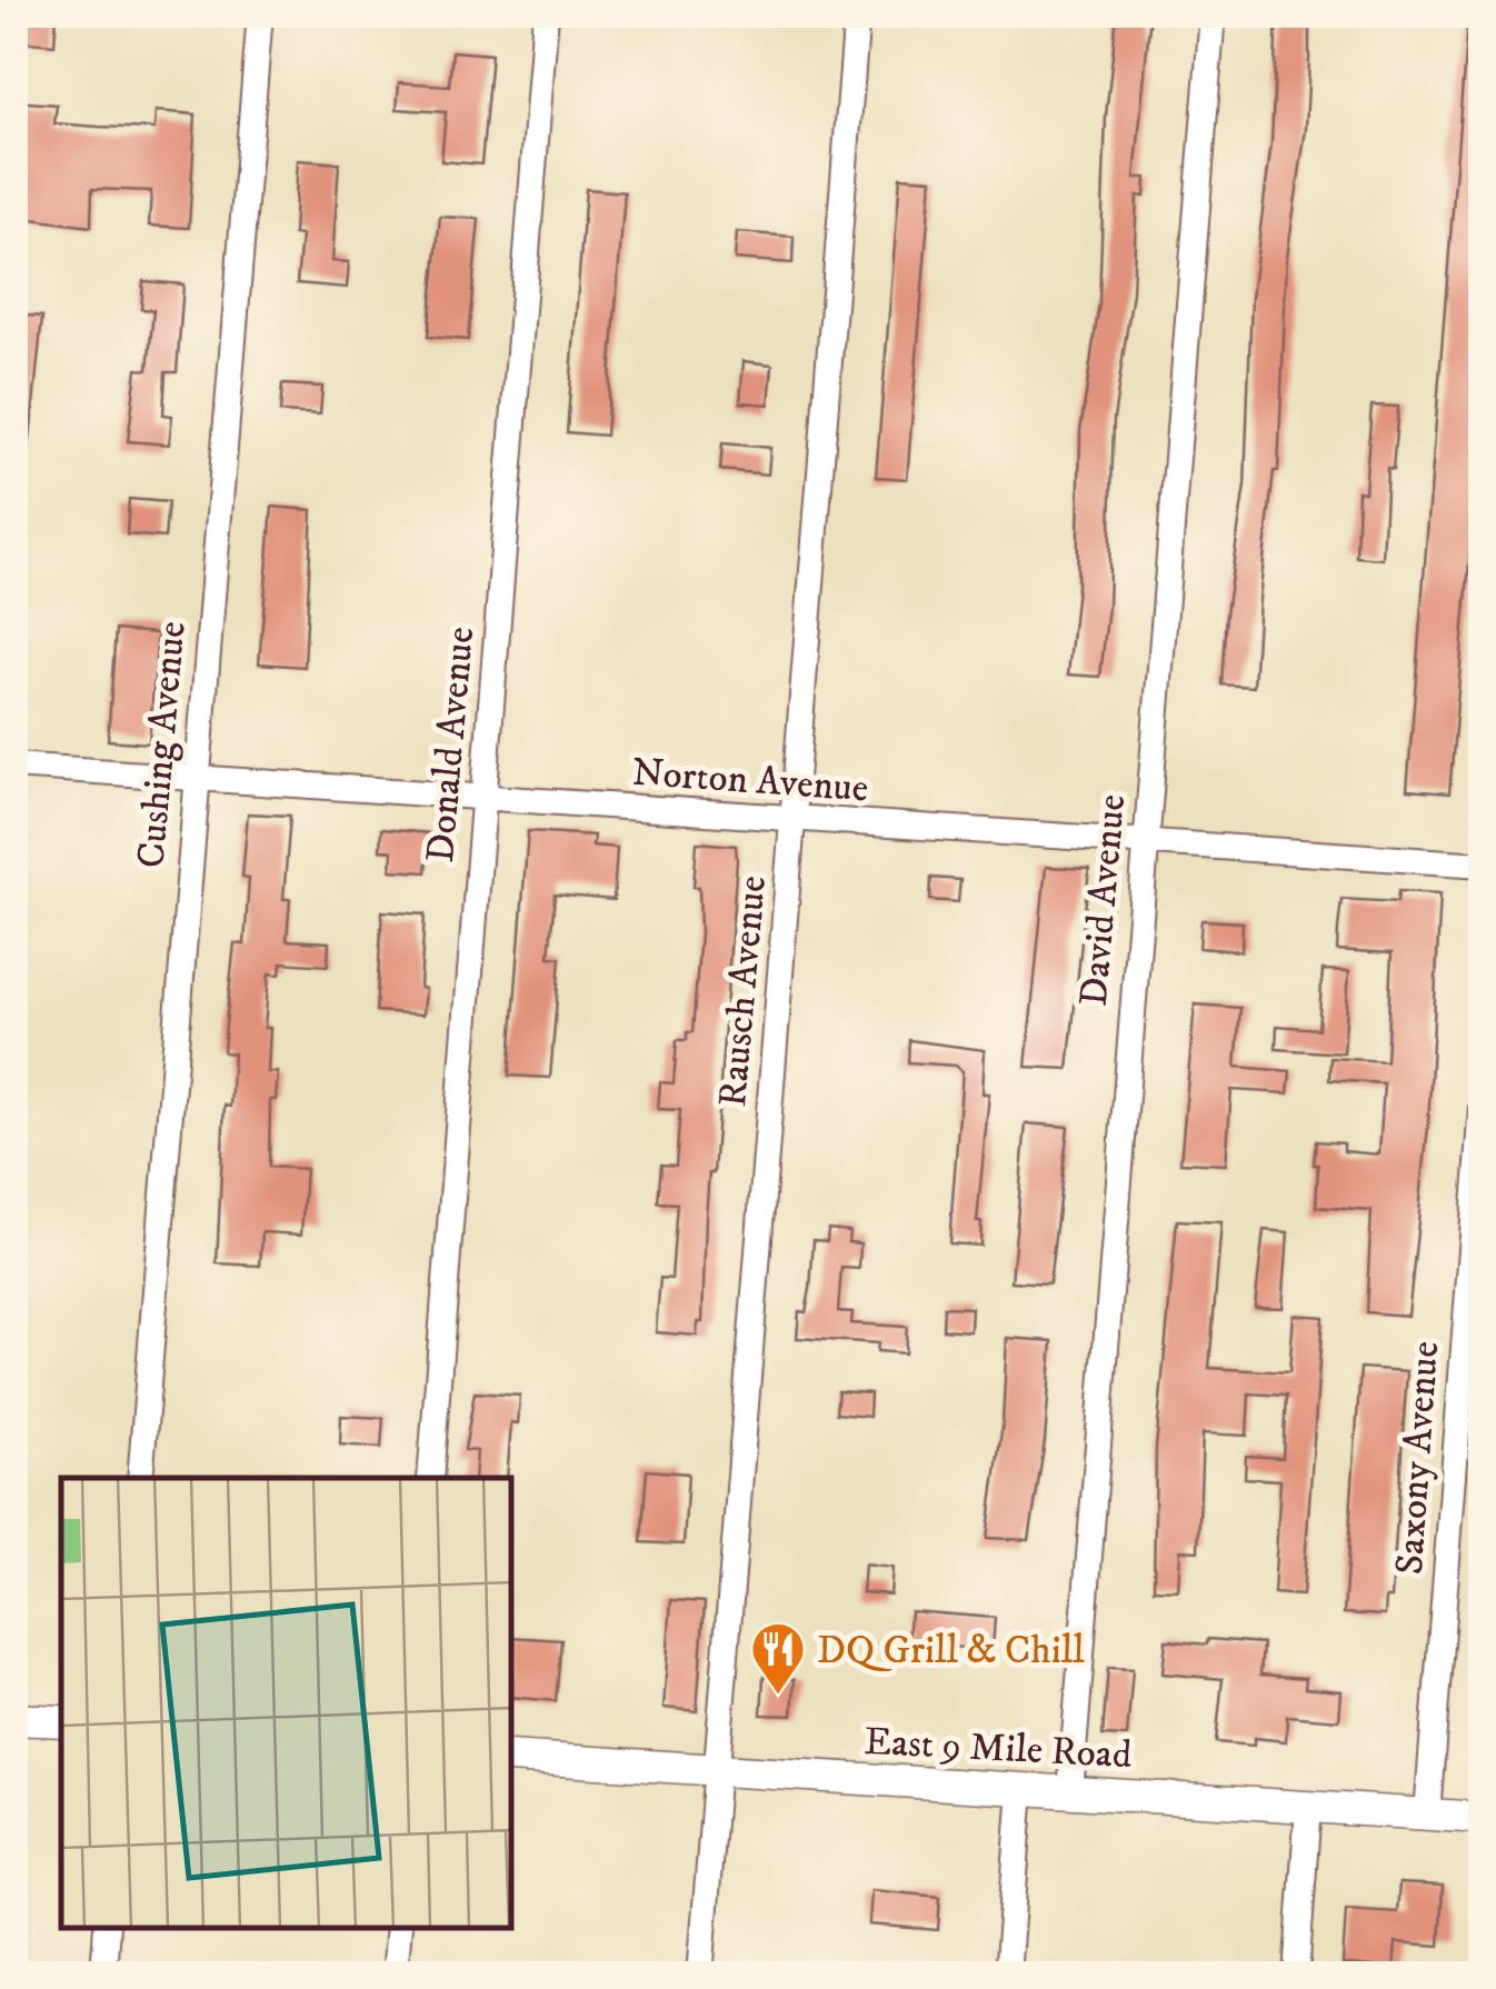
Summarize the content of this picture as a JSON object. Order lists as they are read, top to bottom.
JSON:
{
  "streets": {
    "main road": ["East 9 Mile Road"],
    "street": [
      "Cushing Avenue",
      "Donald Avenue",
      "Norton Avenue",
      "David Avenue",
      "Rausch Avenue",
      "Saxony Avenue"
    ]
  },
  "crossings": [
    ["Cushing Avenue", "Norton Avenue"],
    ["Donald Avenue", "Norton Avenue"],
    ["Norton Avenue", "David Avenue"],
    ["Norton Avenue", "Rausch Avenue"],
    ["David Avenue", "East 9 Mile Road"],
    ["Rausch Avenue", "East 9 Mile Road"],
    ["Saxony Avenue", "East 9 Mile Road"]
  ],
  "places": {
    "restaurant": ["DQ Grill & Chill"]
  }
}
